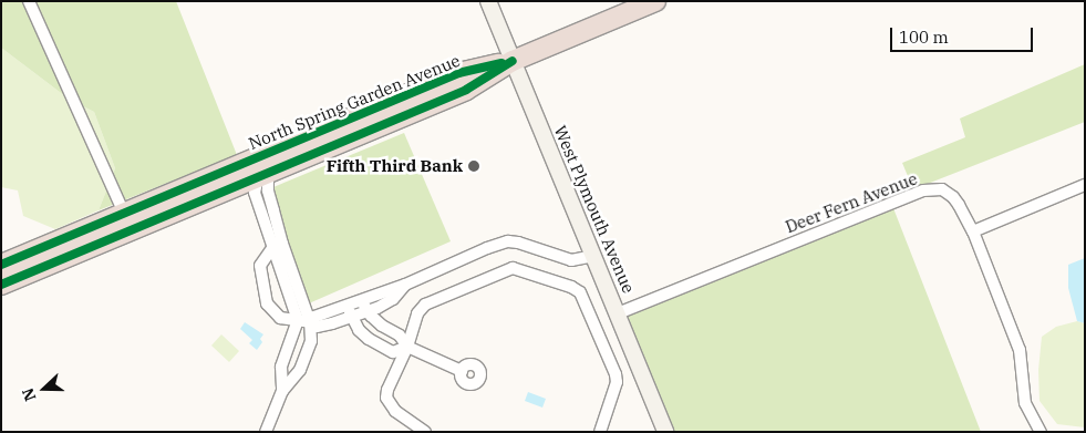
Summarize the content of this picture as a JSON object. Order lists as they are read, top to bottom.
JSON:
{
  "streets": {
    "highway": ["North Spring Garden Avenue"],
    "street": ["Deer Fern Avenue", "West Plymouth Avenue"]
  },
  "crossings": [
    ["North Spring Garden Avenue", "West Plymouth Avenue"],
    ["Deer Fern Avenue", "West Plymouth Avenue"]
  ],
  "places": ["Fifth Third Bank"],
  "scale_bar": "100 m",
  "north": "left"
}
